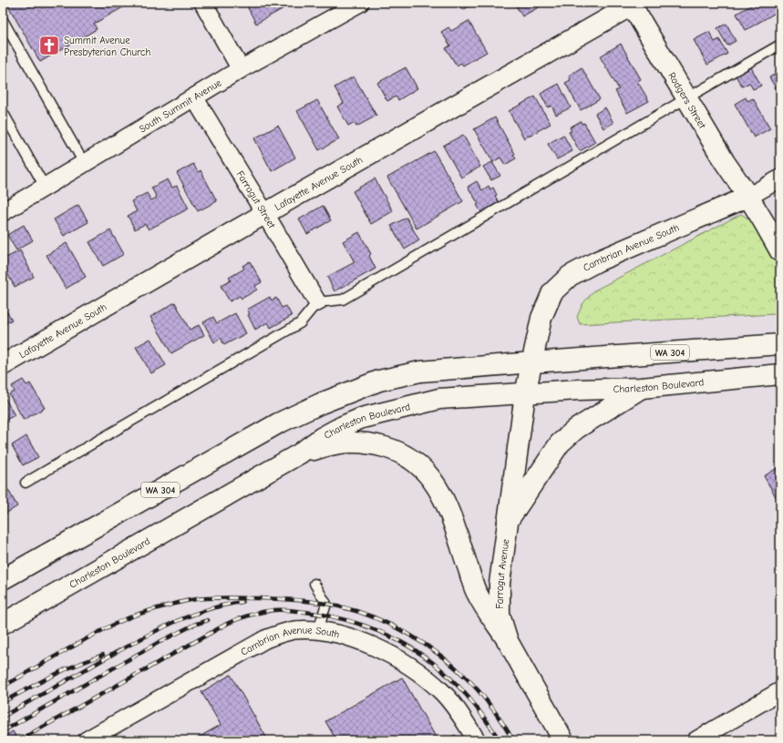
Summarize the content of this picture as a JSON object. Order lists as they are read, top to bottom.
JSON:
{
  "streets": {
    "main road": [
      "Rodgers Street",
      "Lafayette Avenue South",
      "Cambrian Avenue South",
      "WA 304",
      "Charleston Boulevard",
      "Farragut Avenue"
    ],
    "street": ["South Summit Avenue", "Farragut Street"]
  },
  "crossings": [
    ["Rodgers Street", "Lafayette Avenue South"],
    ["Rodgers Street", "Cambrian Avenue South"],
    ["South Summit Avenue", "Farragut Street"],
    ["Lafayette Avenue South", "Farragut Street"],
    ["Cambrian Avenue South", "WA 304"],
    ["Charleston Boulevard", "Farragut Avenue"]
  ],
  "places": {
    "church": ["Summit Avenue Presbyterian Church"]
  }
}
